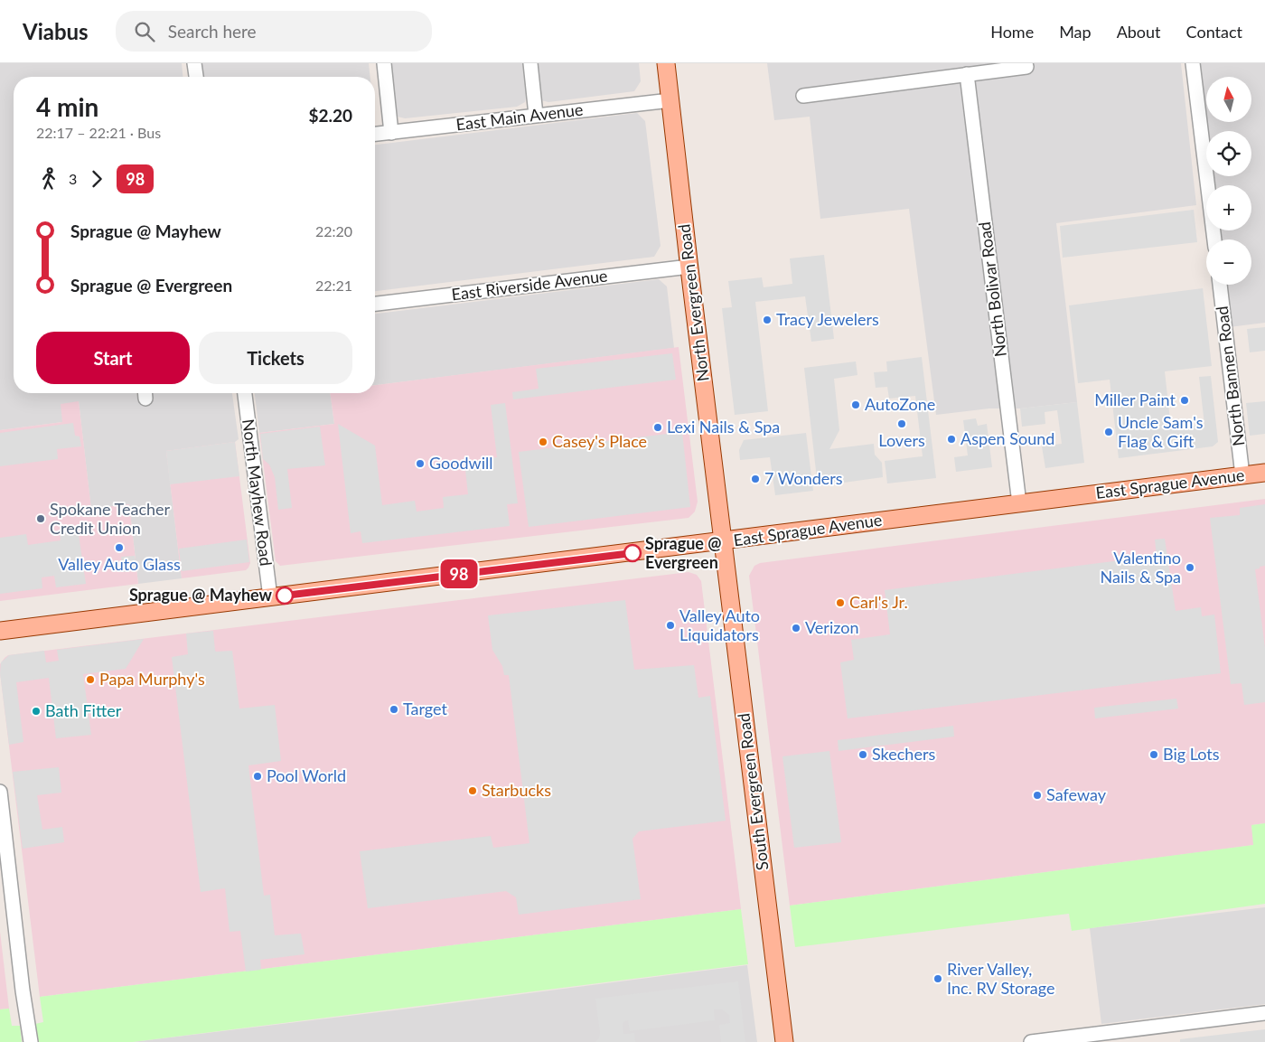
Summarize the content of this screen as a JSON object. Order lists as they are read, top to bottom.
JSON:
{
  "streets": {
    "main road": ["North Evergreen Road", "East Sprague Avenue", "South Evergreen Road"],
    "street": [
      "East Main Avenue",
      "East Riverside Avenue",
      "North Bolivar Road",
      "North Bannen Road",
      "North Mayhew Road"
    ]
  },
  "crossings": [
    ["East Main Avenue", "North Evergreen Road"],
    ["East Riverside Avenue", "North Evergreen Road"],
    ["North Bolivar Road", "East Sprague Avenue"],
    ["North Evergreen Road", "East Sprague Avenue"],
    ["North Evergreen Road", "South Evergreen Road"],
    ["North Bannen Road", "East Sprague Avenue"],
    ["East Sprague Avenue", "North Mayhew Road"],
    ["East Sprague Avenue", "South Evergreen Road"]
  ],
  "places": [
    "Tracy Jewelers",
    "Miller Paint",
    "AutoZone",
    "Lovers",
    "Lexi Nails & Spa",
    "Uncle Sam's Flag & Gift",
    "Aspen Sound",
    "Casey's Place",
    "Goodwill",
    "7 Wonders",
    "Spokane Teacher Credit Union",
    "Valley Auto Glass",
    "Sprague @ Evergreen",
    "Valentino Nails & Spa",
    "Sprague @ Mayhew",
    "Carl's Jr.",
    "Valley Auto Liquidators",
    "Verizon",
    "Papa Murphy's",
    "Target",
    "Bath Fitter",
    "Skechers",
    "Big Lots",
    "Pool World",
    "Starbucks",
    "Safeway",
    "River Valley, Inc. RV Storage"
  ],
  "lines": ["bus line 98"],
  "north": "top",
  "page": {
    "header": "Viabus",
    "search": "Search here",
    "nav": [
      "Home",
      "Map",
      "About",
      "Contact"
    ],
    "on_map": "98",
    "map_buttons": ["+", "−"],
    "heading": ["4 min", "22:17 – 22:21 · Bus", "$2.20"],
    "legs": ["3", "98"],
    "list": [
      {
        "name": "Sprague @ Mayhew",
        "value": "22:20"
      },
      {
        "name": "Sprague @ Evergreen",
        "value": "22:21"
      }
    ],
    "buttons": ["Start", "Tickets"]
  }
}
